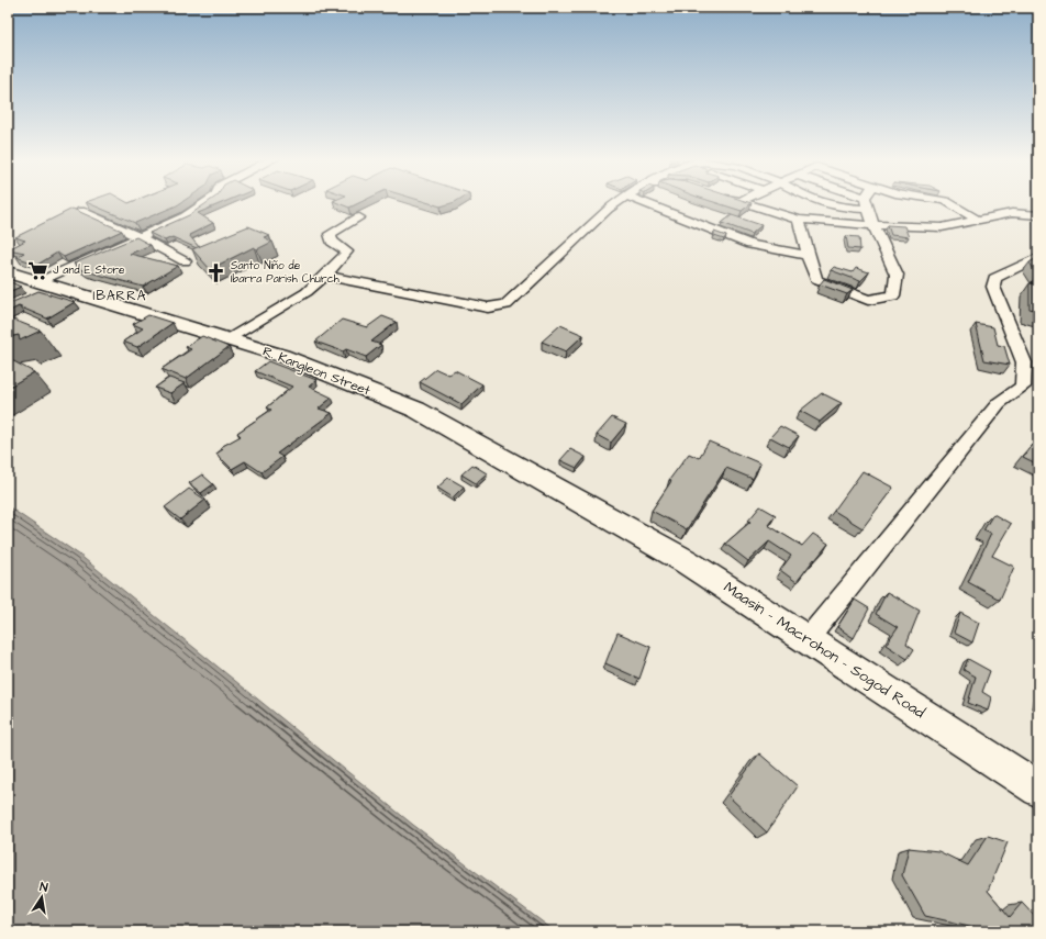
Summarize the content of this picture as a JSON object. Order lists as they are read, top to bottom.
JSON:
{
  "streets": {
    "main road": ["R. Kangleon Street", "Maasin – Macrohon – Sogod Road"]
  },
  "crossings": [
    ["R. Kangleon Street", "Maasin – Macrohon – Sogod Road"]
  ],
  "districts": ["IBARRA"],
  "places": {
    "supermarket": ["J and E Store"],
    "church": ["Santo Niño de Ibarra Parish Church"]
  },
  "north": "top"
}
